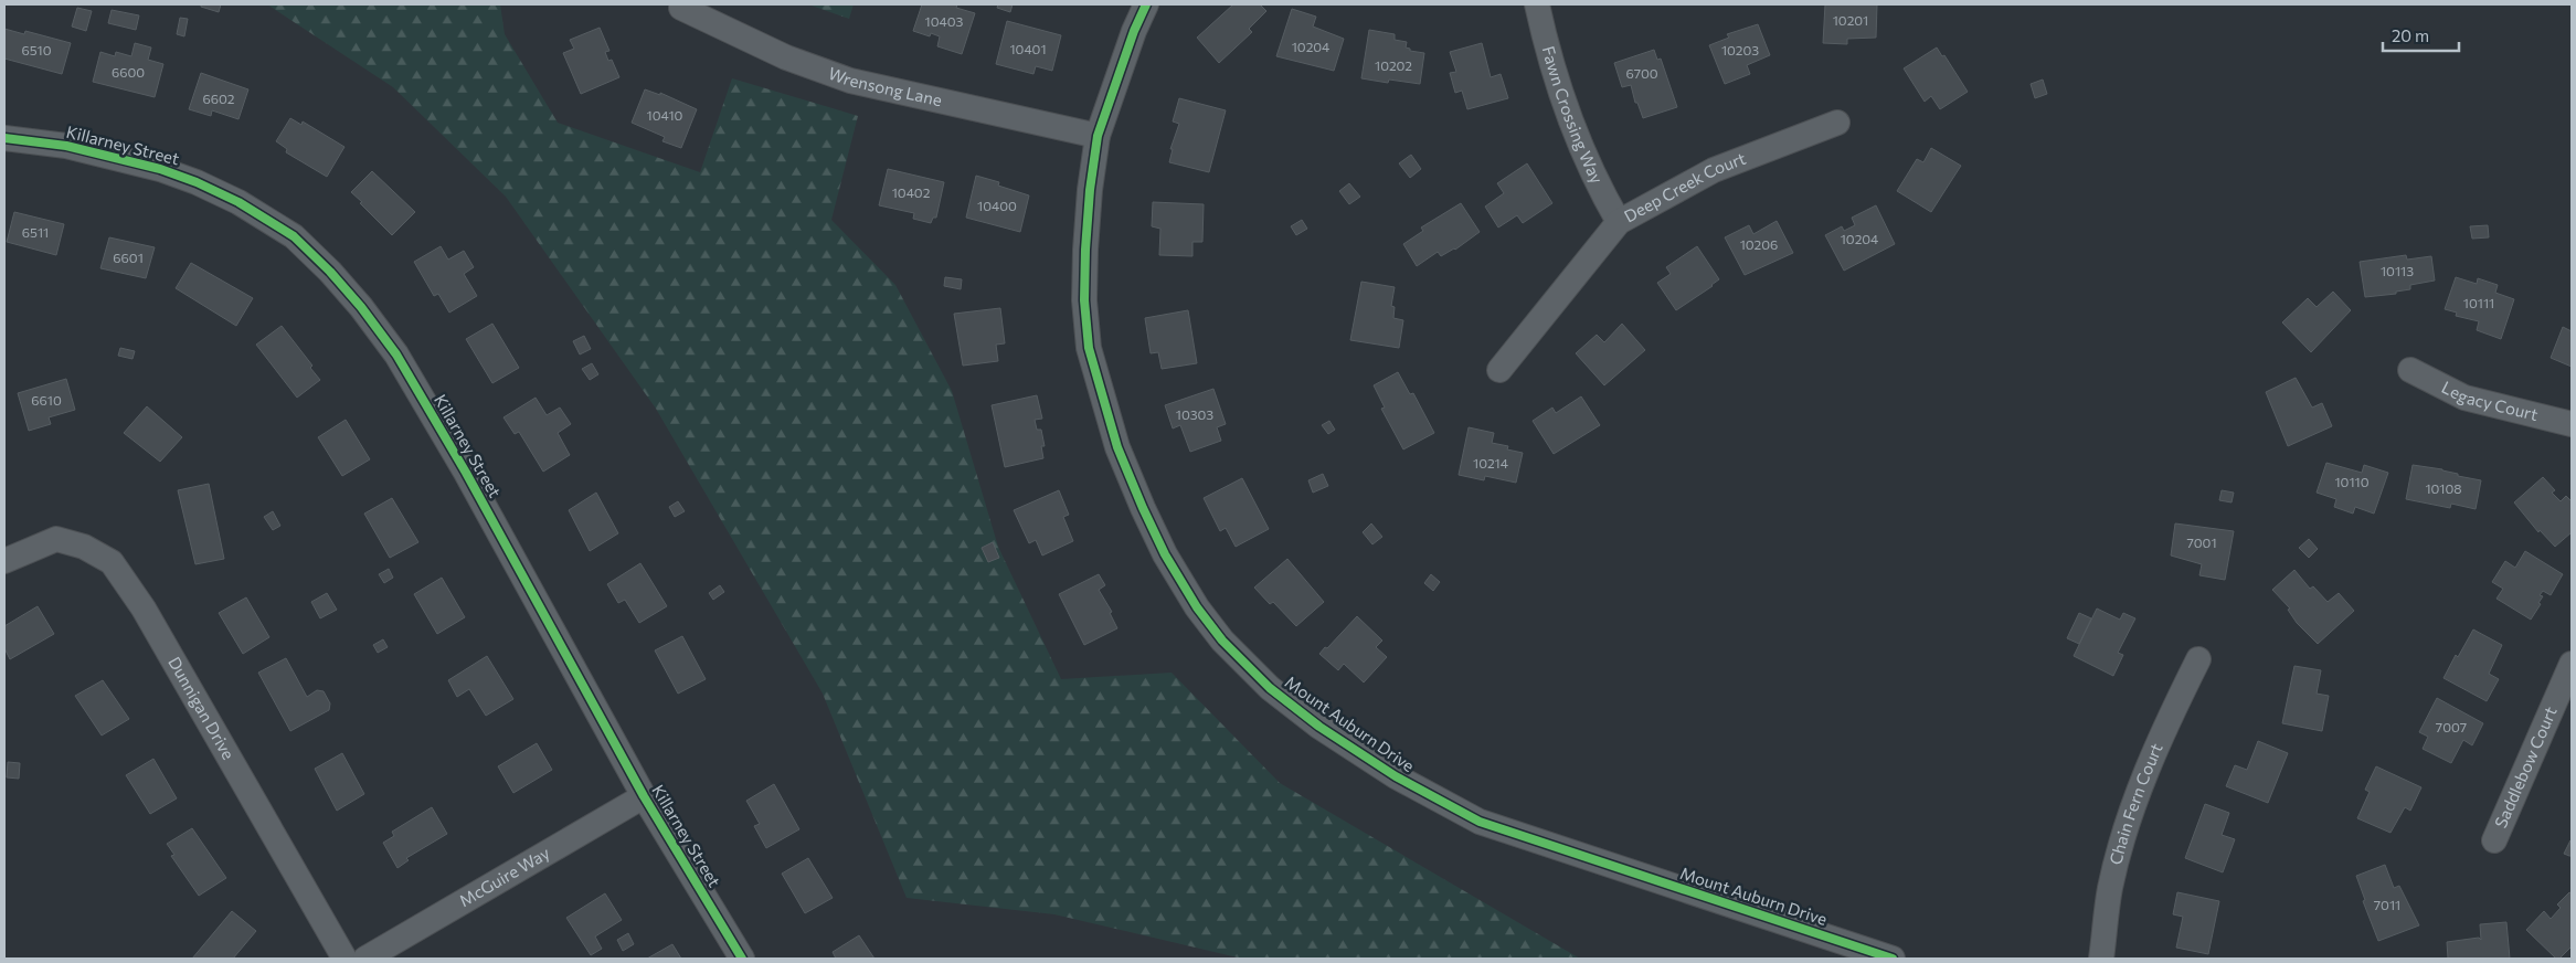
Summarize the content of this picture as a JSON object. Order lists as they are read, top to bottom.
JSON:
{
  "streets": {
    "street": [
      "Wrensong Lane",
      "Fawn Crossing Way",
      "Killarney Street",
      "Deep Creek Court",
      "Legacy Court",
      "Dunnigan Drive",
      "Mount Auburn Drive",
      "Saddlebow Court",
      "Chain Fern Court",
      "McGuire Way"
    ]
  },
  "crossings": [
    ["Wrensong Lane", "Mount Auburn Drive"],
    ["Fawn Crossing Way", "Deep Creek Court"],
    ["Killarney Street", "McGuire Way"]
  ],
  "house_numbers": [
    "10201",
    "10403",
    "10204",
    "10401",
    "6510",
    "10203",
    "10202",
    "6600",
    "6700",
    "6602",
    "10410",
    "10402",
    "10400",
    "6511",
    "10204",
    "10206",
    "6601",
    "10113",
    "10111",
    "6610",
    "10303",
    "10214",
    "10110",
    "10108",
    "7001",
    "7007",
    "7011"
  ],
  "scale_bar": "20 m"
}
